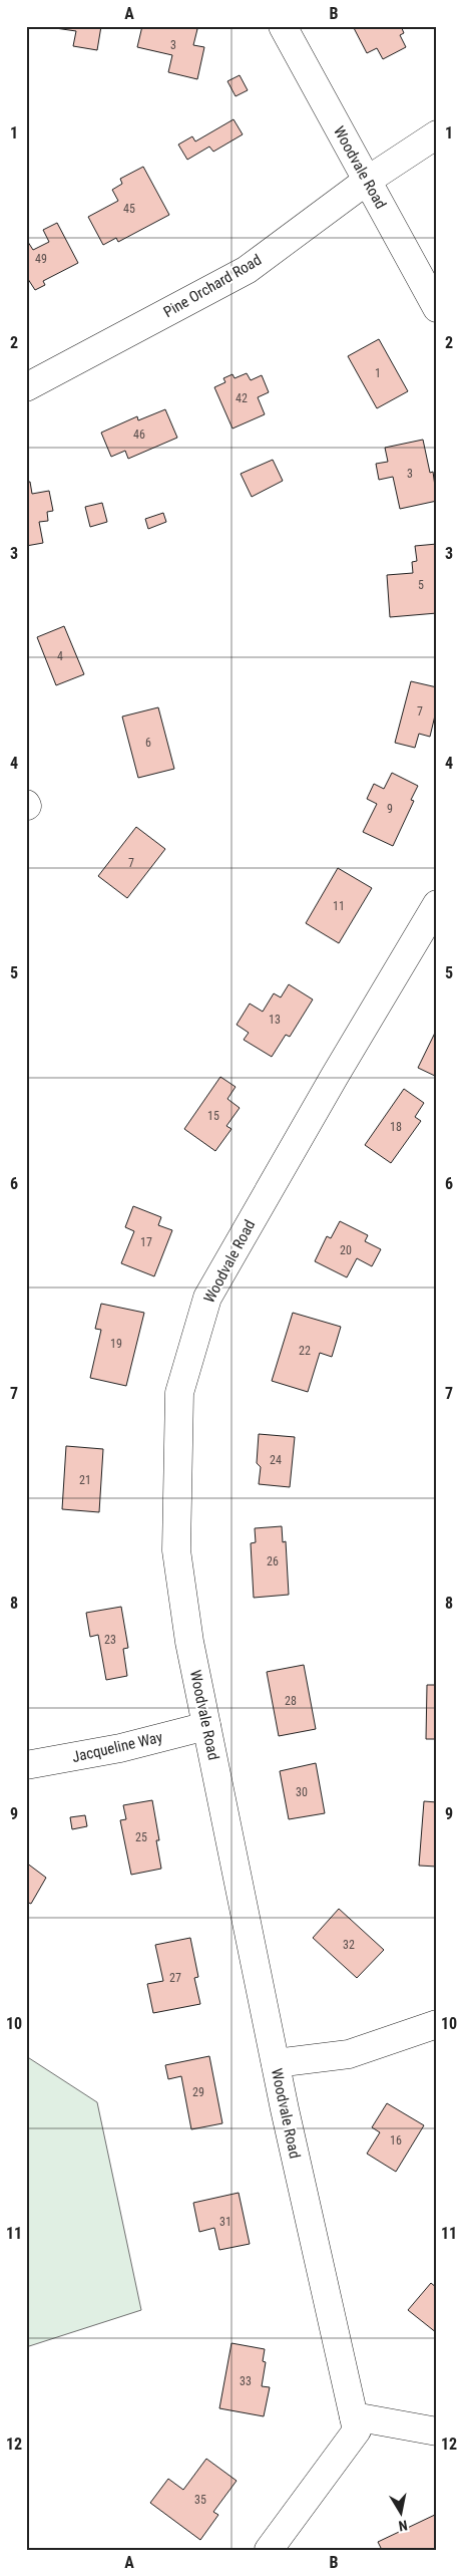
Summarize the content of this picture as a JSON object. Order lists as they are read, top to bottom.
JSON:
{
  "streets": {
    "street": ["Woodvale Road", "Pine Orchard Road", "Jacqueline Way"]
  },
  "crossings": [
    ["Woodvale Road", "Pine Orchard Road"],
    ["Woodvale Road", "Jacqueline Way"]
  ],
  "house_numbers": [
    "3",
    "45",
    "49",
    "1",
    "42",
    "46",
    "3",
    "5",
    "4",
    "7",
    "6",
    "9",
    "7",
    "11",
    "13",
    "15",
    "18",
    "17",
    "20",
    "19",
    "22",
    "24",
    "21",
    "26",
    "23",
    "28",
    "30",
    "25",
    "32",
    "27",
    "29",
    "16",
    "31",
    "33",
    "35"
  ],
  "north": "bottom",
  "grid": {
    "columns": ["A", "B"],
    "rows": [
      "1",
      "2",
      "3",
      "4",
      "5",
      "6",
      "7",
      "8",
      "9",
      "10",
      "11",
      "12"
    ]
  }
}
